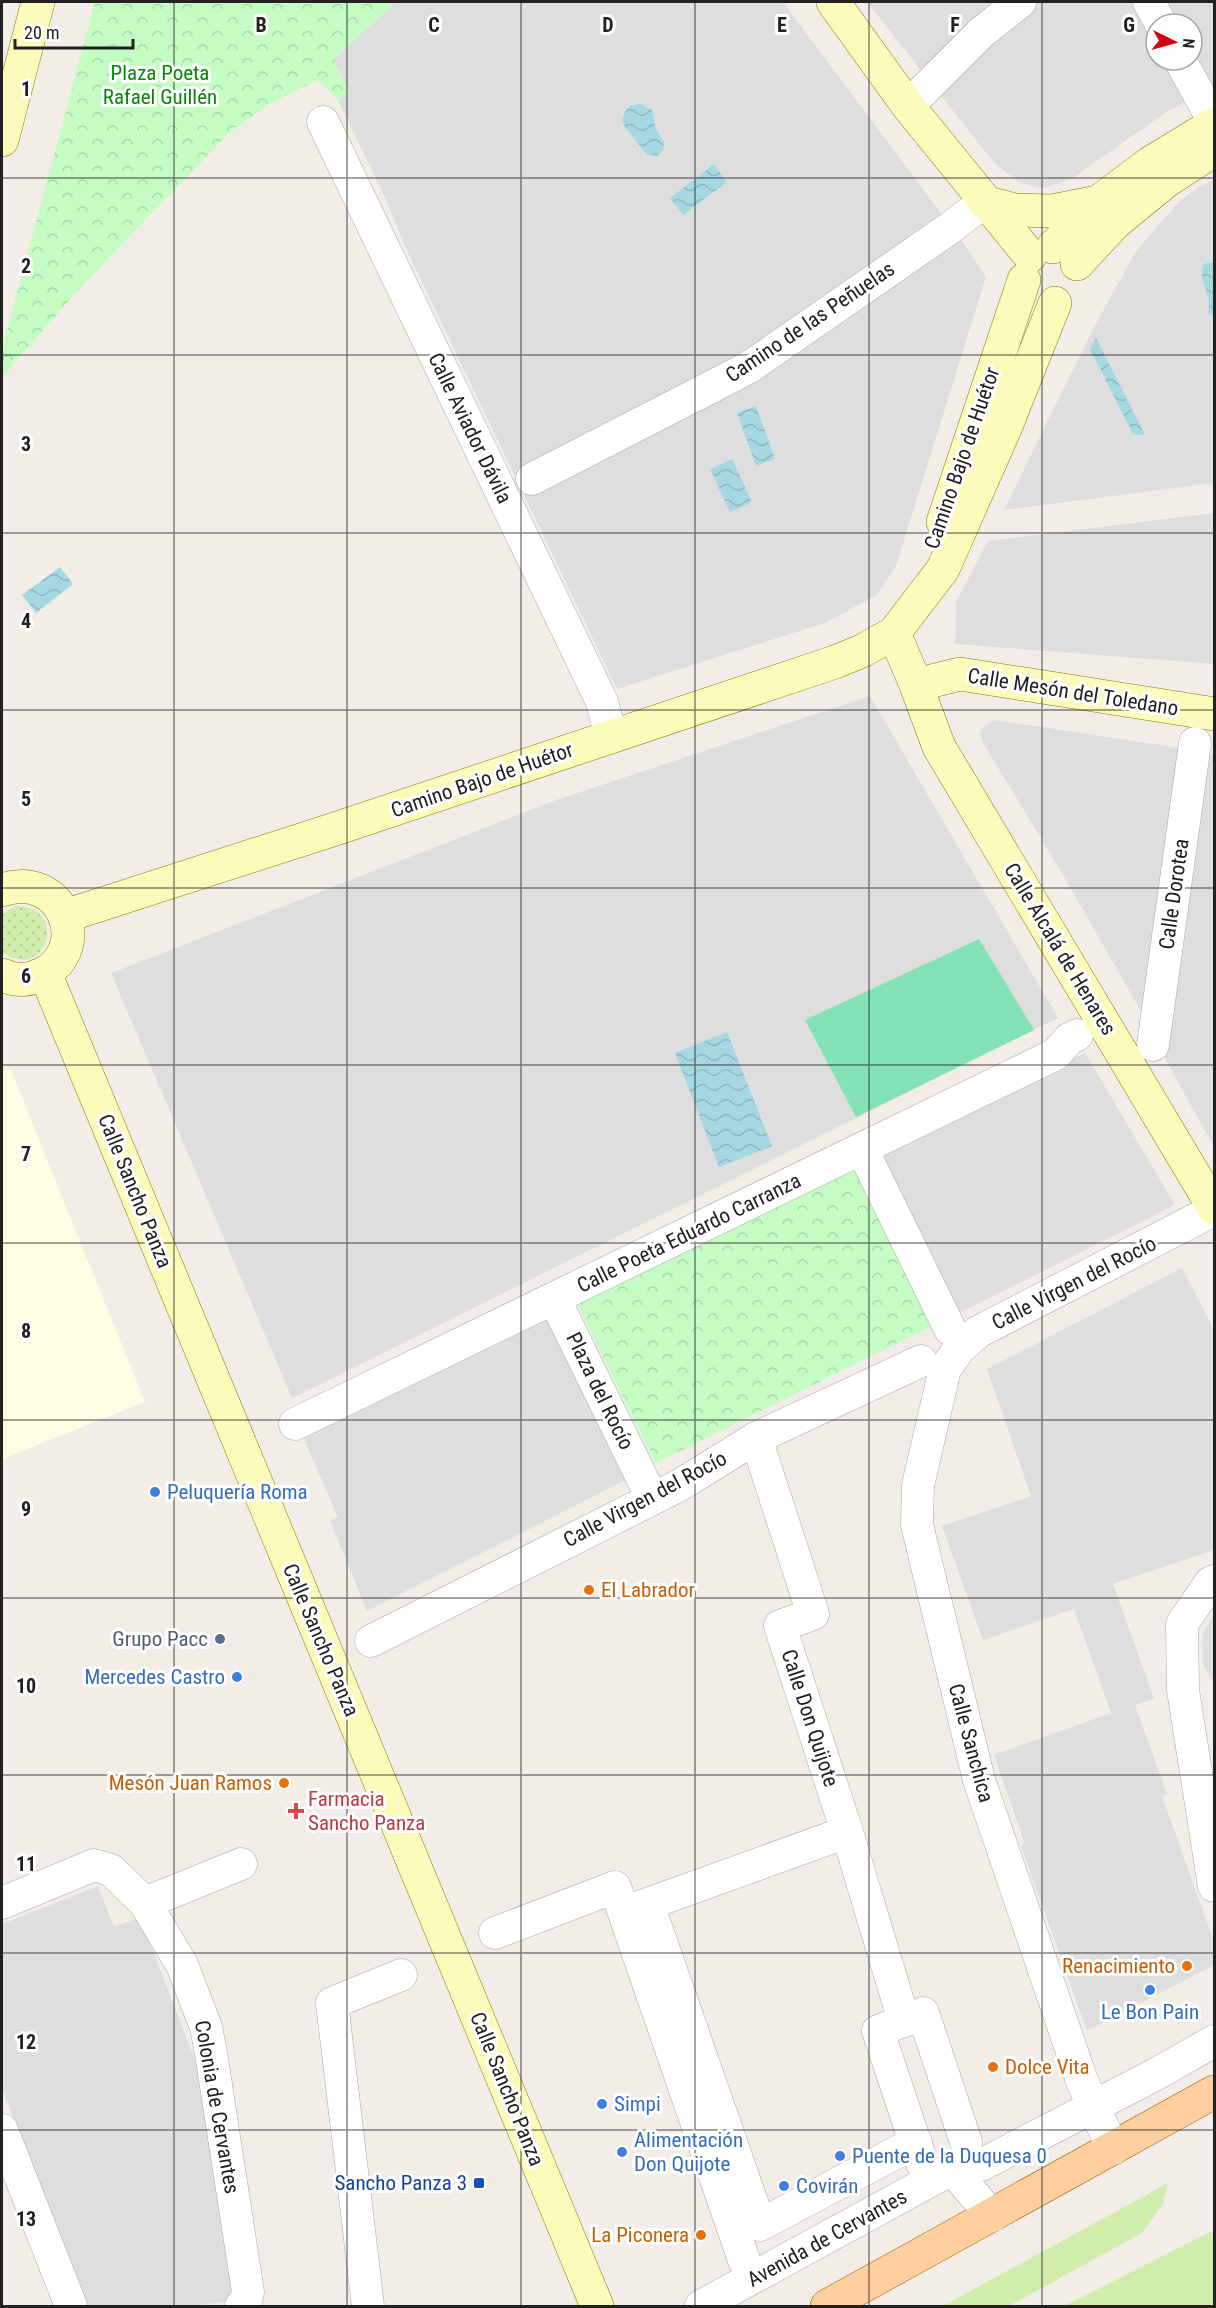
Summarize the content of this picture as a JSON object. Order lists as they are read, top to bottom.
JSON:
{
  "streets": {
    "street": [
      "Camino de las Peñuelas",
      "Calle Aviador Dávila",
      "Camino Bajo de Huétor",
      "Calle Mesón del Toledano",
      "Calle Dorotea",
      "Calle Alcalá de Henares",
      "Calle Sancho Panza",
      "Calle Poeta Eduardo Carranza",
      "Calle Virgen del Rocío",
      "Plaza del Rocío",
      "Calle Don Quijote",
      "Calle Sanchica",
      "Colonia de Cervantes",
      "Avenida de Cervantes"
    ]
  },
  "crossings": [
    ["Camino de las Peñuelas", "Camino Bajo de Huétor"],
    ["Calle Aviador Dávila", "Camino Bajo de Huétor"],
    ["Calle Mesón del Toledano", "Calle Alcalá de Henares"],
    ["Calle Alcalá de Henares", "Calle Virgen del Rocío"],
    ["Calle Poeta Eduardo Carranza", "Plaza del Rocío"],
    ["Calle Virgen del Rocío", "Calle Don Quijote"],
    ["Calle Virgen del Rocío", "Calle Sanchica"],
    ["Calle Sanchica", "Avenida de Cervantes"]
  ],
  "parks": ["Plaza Poeta Rafael Guillén"],
  "places": {
    "other": [
      "Peluquería Roma",
      "El Labrador",
      "Grupo Pacc",
      "Mercedes Castro",
      "Mesón Juan Ramos",
      "Renacimiento",
      "Le Bon Pain",
      "Dolce Vita",
      "Simpi",
      "Alimentación Don Quijote",
      "Puente de la Duquesa 0",
      "Covirán",
      "La Piconera"
    ],
    "health": ["Farmacia Sancho Panza"],
    "transit": ["Sancho Panza 3"]
  },
  "scale_bar": "20 m",
  "north": "right",
  "grid": {
    "columns": [
      "B",
      "C",
      "D",
      "E",
      "F",
      "G"
    ],
    "rows": [
      "1",
      "2",
      "3",
      "4",
      "5",
      "6",
      "7",
      "8",
      "9",
      "10",
      "11",
      "12",
      "13"
    ]
  }
}
